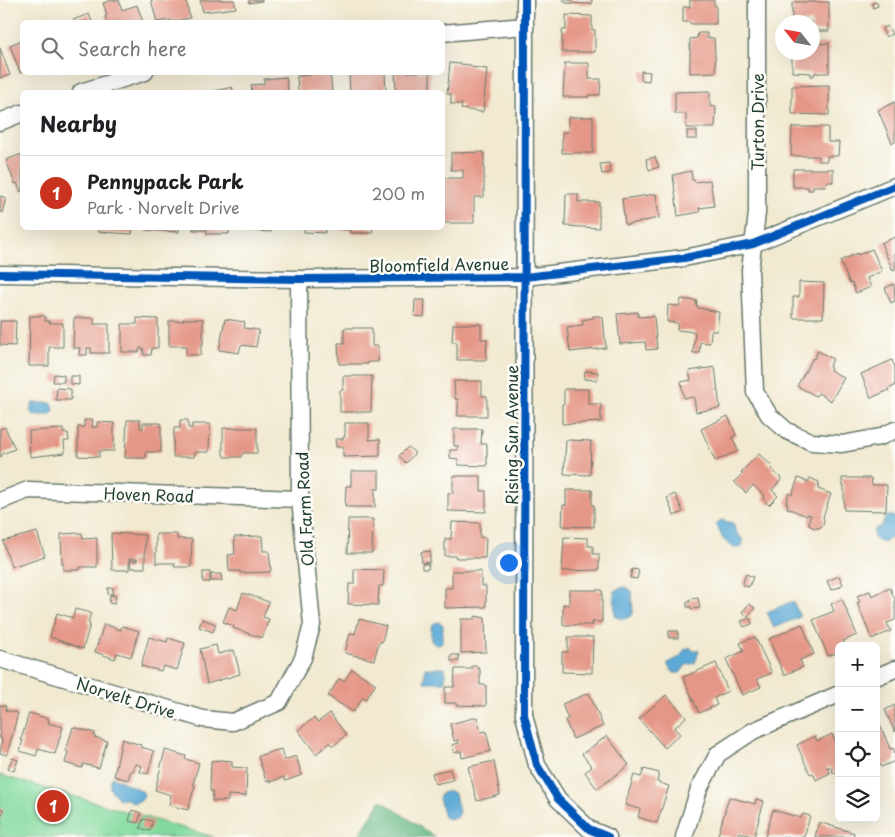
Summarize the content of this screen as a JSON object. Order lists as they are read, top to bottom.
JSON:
{
  "streets": {
    "street": [
      "Turton Drive",
      "Bloomfield Avenue",
      "Rising Sun Avenue",
      "Hoven Road",
      "Old Farm Road",
      "Norvelt Drive"
    ]
  },
  "crossings": [
    ["Turton Drive", "Bloomfield Avenue"],
    ["Bloomfield Avenue", "Rising Sun Avenue"],
    ["Bloomfield Avenue", "Old Farm Road"],
    ["Hoven Road", "Old Farm Road"],
    ["Old Farm Road", "Norvelt Drive"]
  ],
  "north": "top left",
  "page": {
    "search": "Search here",
    "heading": "Nearby",
    "list": [
      {
        "mark": "1",
        "name": "Pennypack Park",
        "note": "Park · Norvelt Drive",
        "value": "200 m"
      }
    ],
    "map_buttons": ["+", "−"],
    "pins": "1"
  }
}
